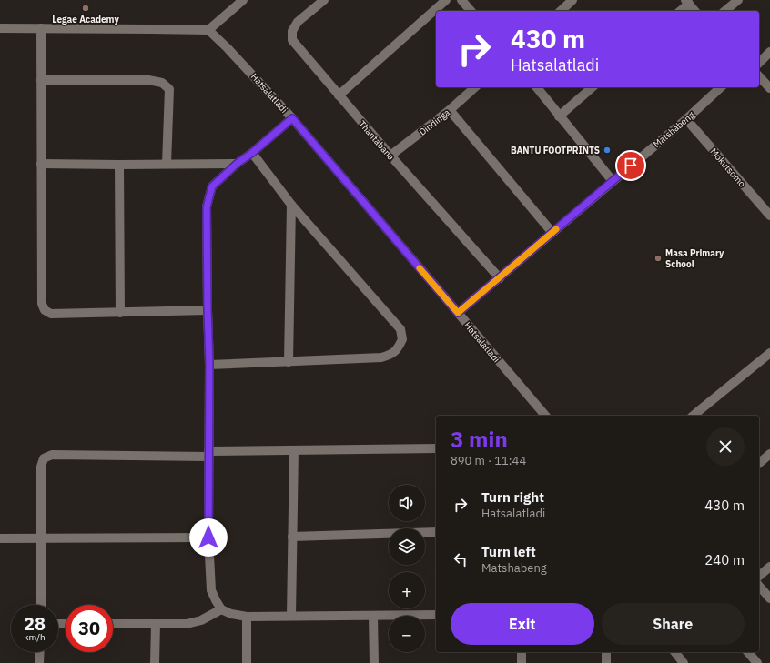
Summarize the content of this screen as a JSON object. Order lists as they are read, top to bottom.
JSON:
{
  "streets": {
    "street": [
      "Hatsalatladi",
      "Dindinga",
      "Matshabeng",
      "Thantabana",
      "Mokutsomo"
    ]
  },
  "crossings": [
    ["Hatsalatladi", "Matshabeng"],
    ["Dindinga", "Thantabana"],
    ["Matshabeng", "Thantabana"],
    ["Matshabeng", "Mokutsomo"]
  ],
  "places": ["Legae Academy", "BANTU FOOTPRINTS", "Masa Primary School"],
  "page": {
    "turn": ["430 m", "Hatsalatladi"],
    "heading": ["3 min", "890 m · 11:44"],
    "list": [
      {
        "name": "Turn right",
        "note": "Hatsalatladi",
        "value": "430 m"
      },
      {
        "name": "Turn left",
        "note": "Matshabeng",
        "value": "240 m"
      }
    ],
    "map_buttons": ["+", "−"],
    "buttons": ["Exit", "Share"],
    "speed": "28 km/h",
    "limit": "30"
  }
}
